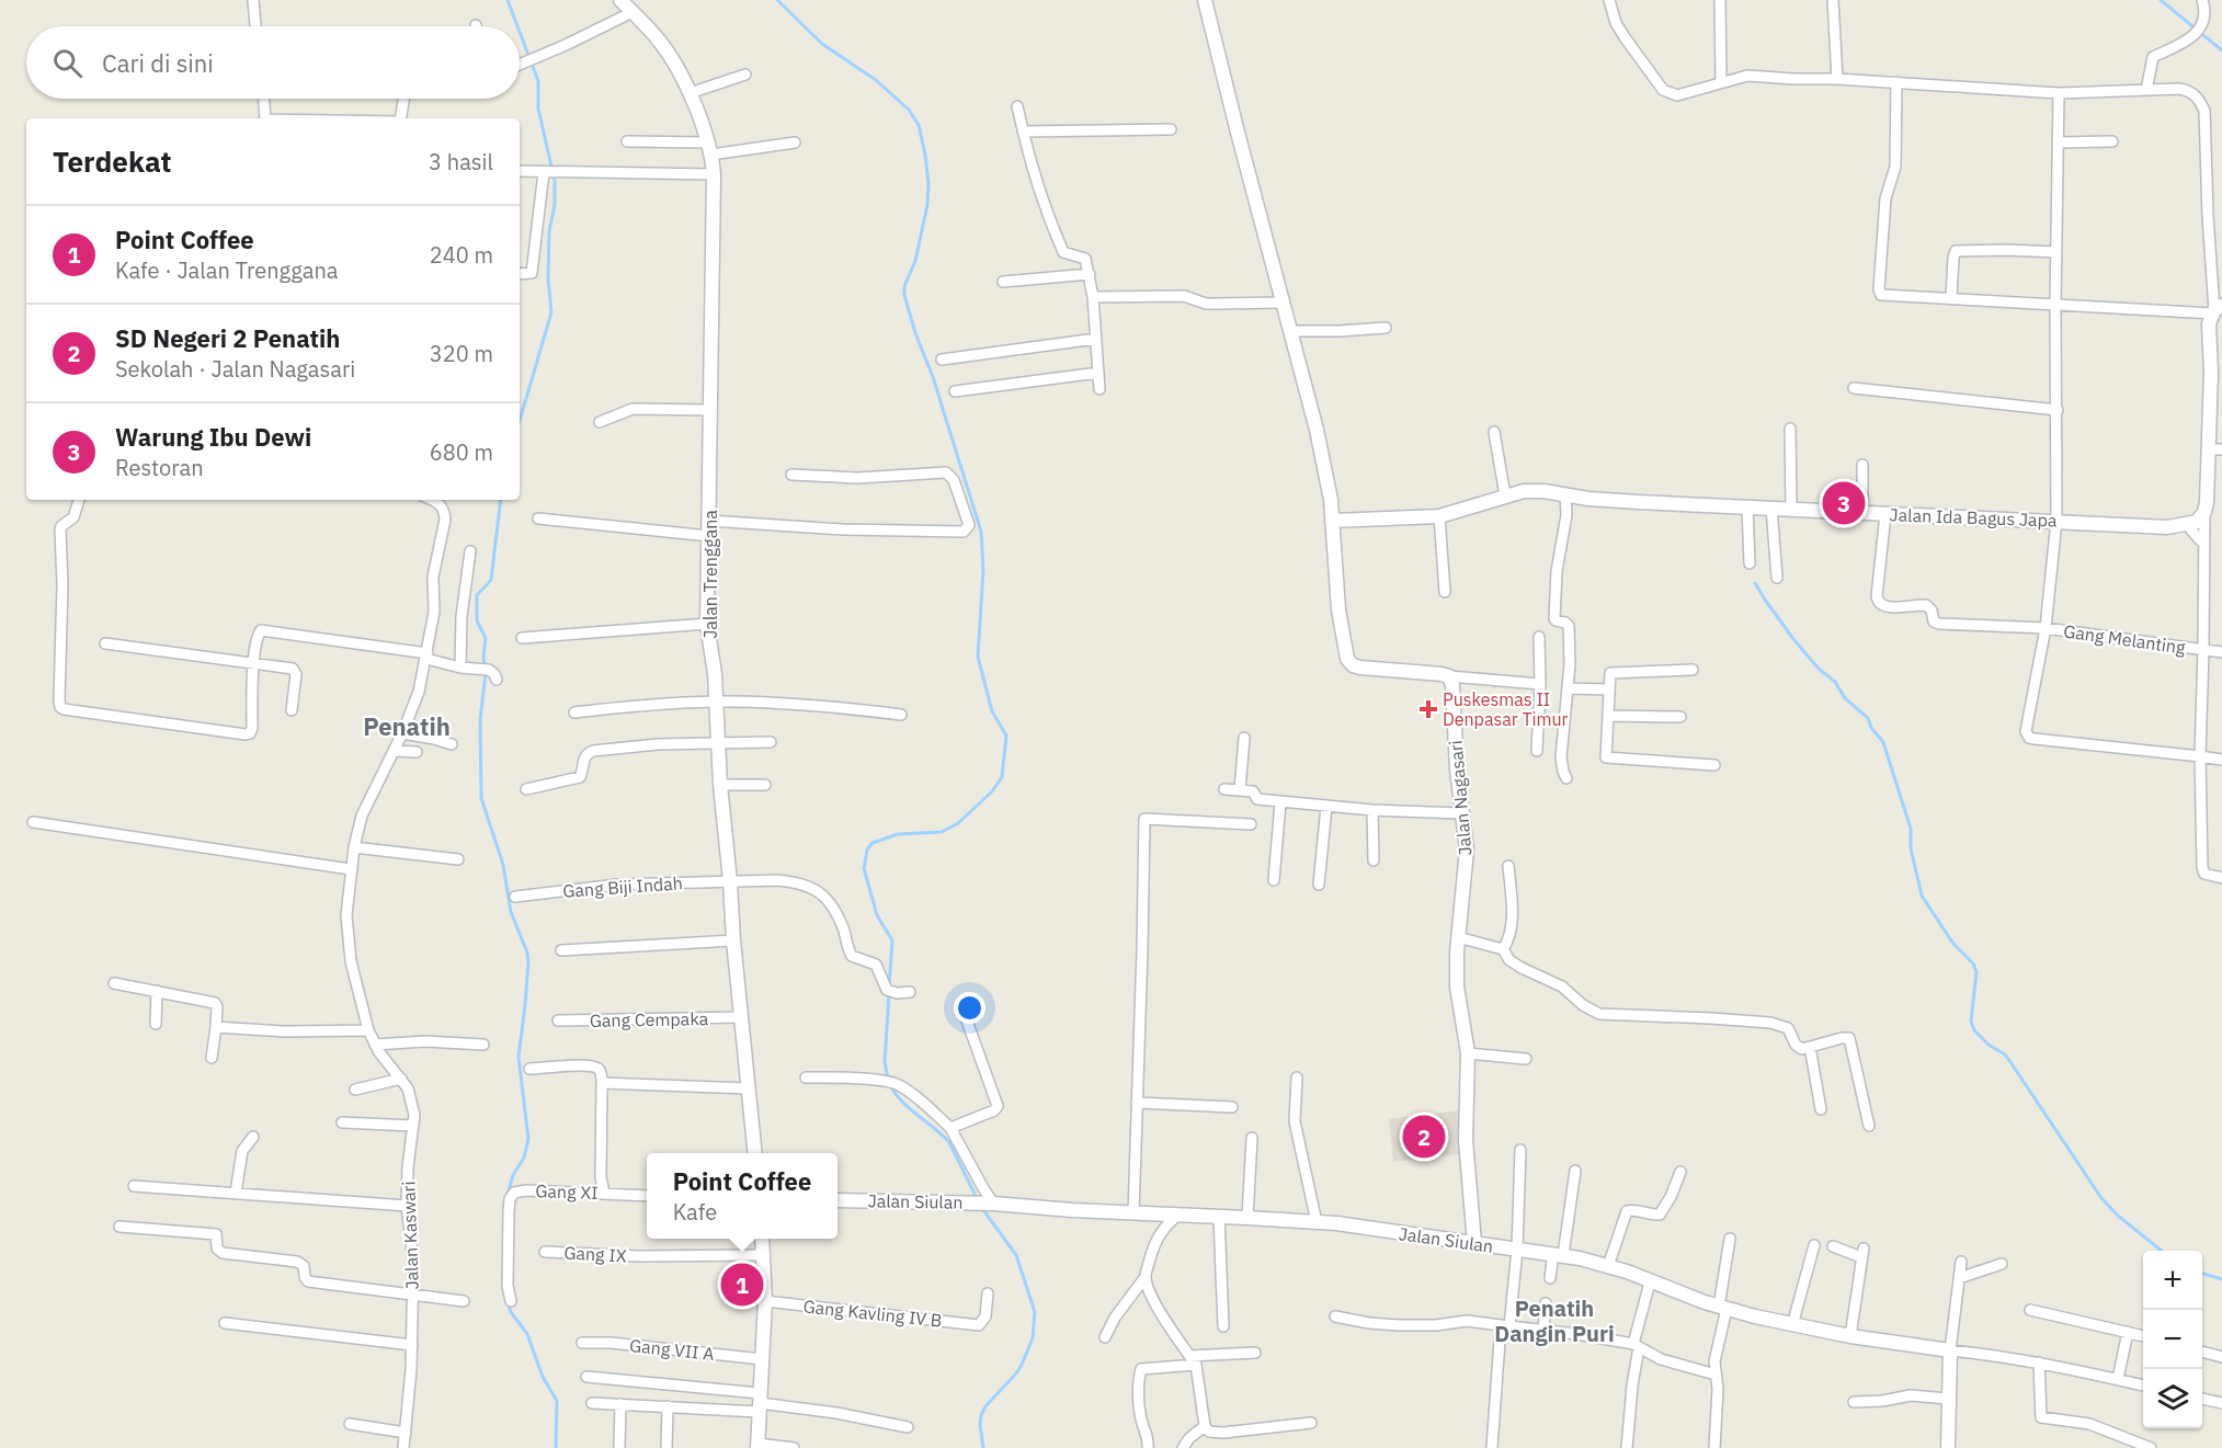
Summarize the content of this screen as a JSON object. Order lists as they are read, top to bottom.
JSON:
{
  "streets": {
    "street": [
      "Jalan Ida Bagus Japa",
      "Jalan Trenggana",
      "Gang Melanting",
      "Jalan Nagasari",
      "Gang Biji Indah",
      "Gang Cempaka",
      "Gang XI",
      "Jalan Siulan",
      "Jalan Kaswari",
      "Gang IX",
      "Gang Kavling IV B",
      "Gang VII A"
    ]
  },
  "crossings": [
    ["Jalan Ida Bagus Japa", "Gang Melanting"],
    ["Jalan Trenggana", "Gang Biji Indah"],
    ["Jalan Trenggana", "Gang Cempaka"],
    ["Jalan Nagasari", "Jalan Siulan"]
  ],
  "districts": ["Penatih", "Penatih Dangin Puri"],
  "places": {
    "health": ["Puskesmas II Denpasar Timur"]
  },
  "page": {
    "search": "Cari di sini",
    "heading": ["Terdekat", "3 hasil"],
    "list": [
      {
        "mark": "1",
        "name": "Point Coffee",
        "note": "Kafe · Jalan Trenggana",
        "value": "240 m"
      },
      {
        "mark": "2",
        "name": "SD Negeri 2 Penatih",
        "note": "Sekolah · Jalan Nagasari",
        "value": "320 m"
      },
      {
        "mark": "3",
        "name": "Warung Ibu Dewi",
        "note": "Restoran",
        "value": "680 m"
      }
    ],
    "pins": ["3", "2", "1"],
    "popup": ["Point Coffee", "Kafe"],
    "map_buttons": ["+", "−"]
  }
}
